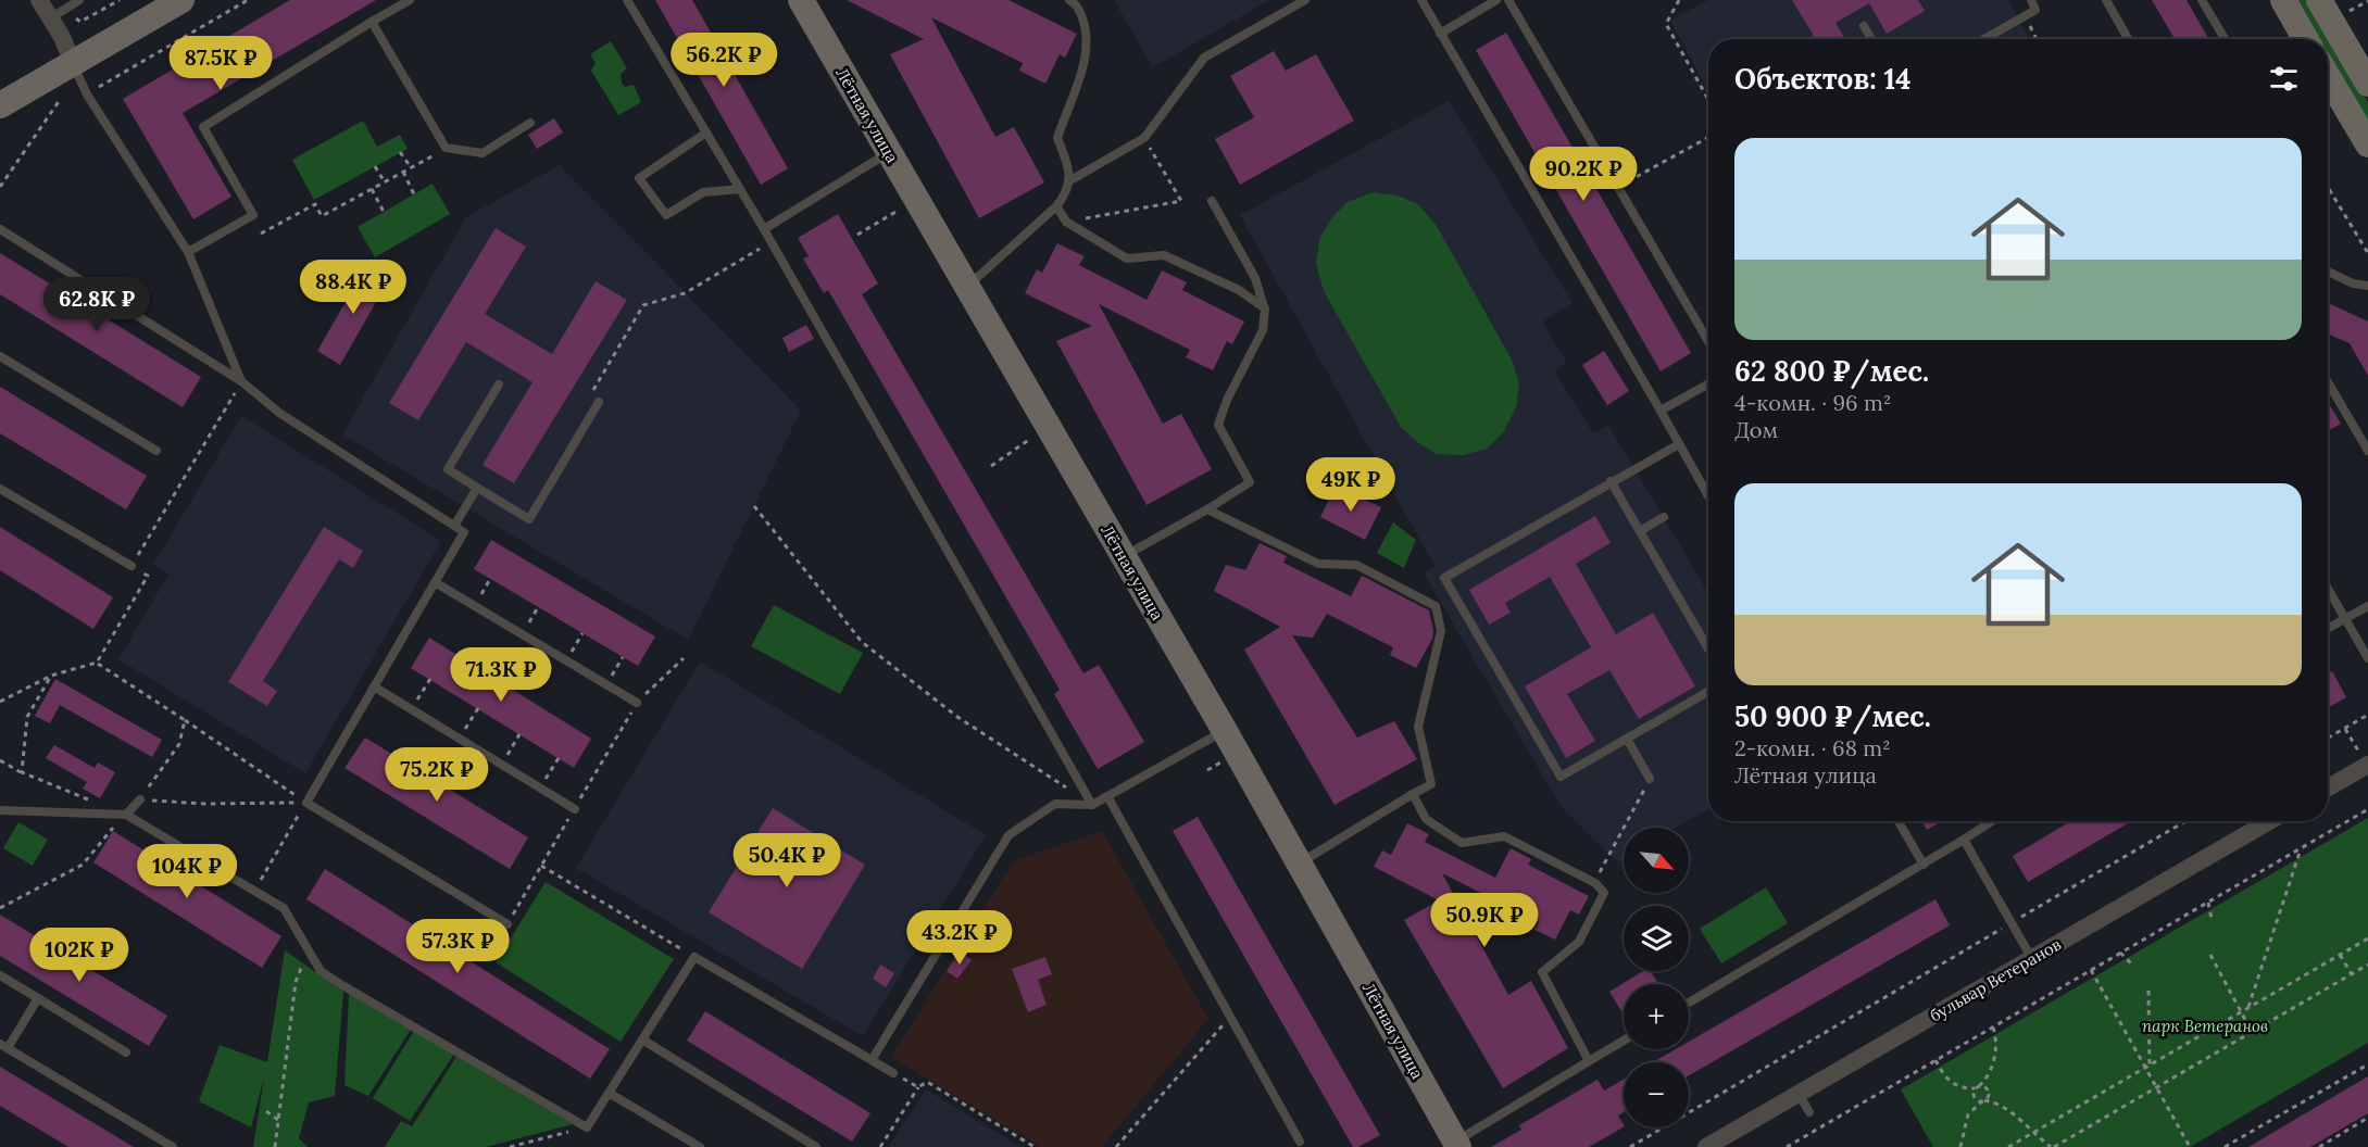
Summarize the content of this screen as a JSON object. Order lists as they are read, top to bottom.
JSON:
{
  "streets": {
    "street": ["Лётная улица", "бульвар Ветеранов"]
  },
  "parks": ["парк Ветеранов"],
  "north": "bottom right",
  "page": {
    "price": [
      "56.2K ₽",
      "87.5K ₽",
      "90.2K ₽",
      "88.4K ₽",
      "62.8K ₽",
      "49K ₽",
      "71.3K ₽",
      "75.2K ₽",
      "50.4K ₽",
      "104K ₽",
      "50.9K ₽",
      "43.2K ₽",
      "57.3K ₽",
      "102K ₽"
    ],
    "heading": "Объектов: 14",
    "list": [
      {
        "name": "62 800 ₽/мес.",
        "note": "4-комн. · 96 m² · Дом"
      },
      {
        "name": "50 900 ₽/мес.",
        "note": "2-комн. · 68 m² · Лётная улица"
      }
    ],
    "map_buttons": ["+", "−"]
  }
}
